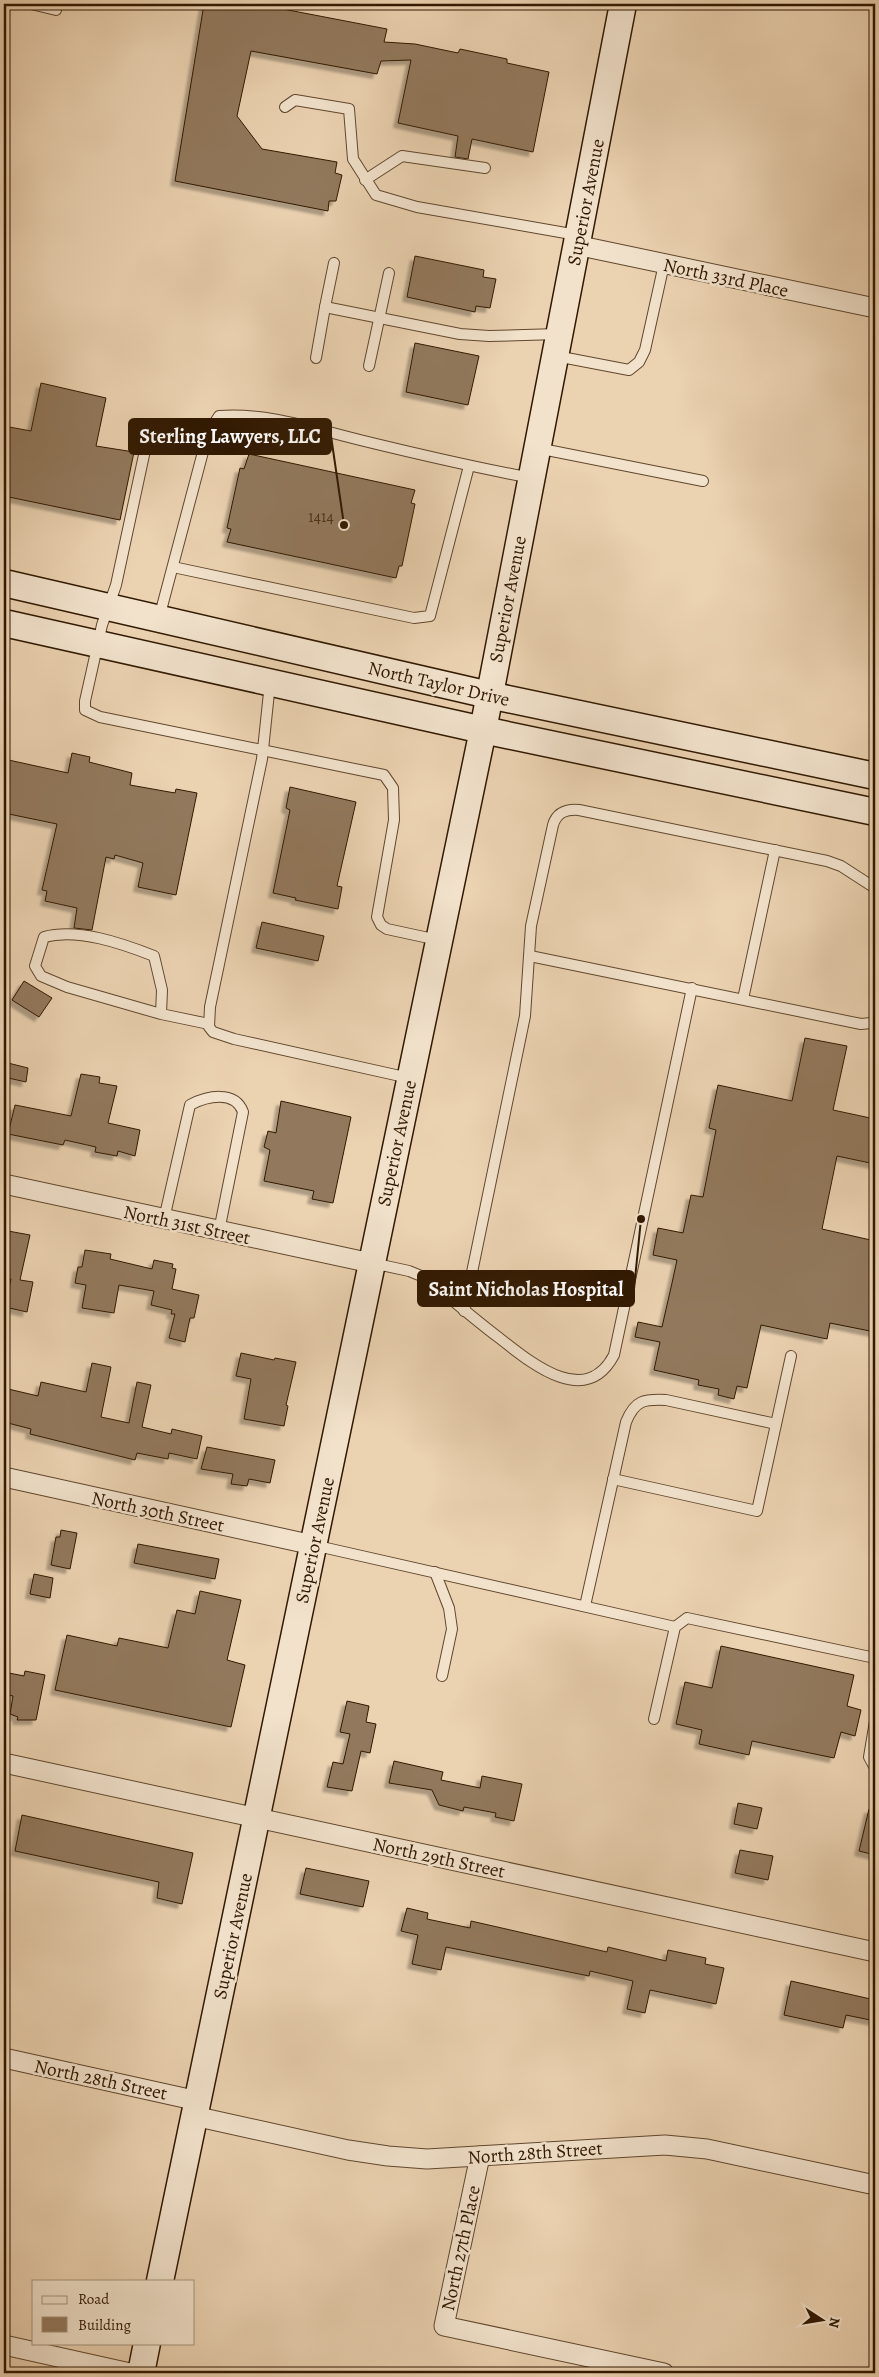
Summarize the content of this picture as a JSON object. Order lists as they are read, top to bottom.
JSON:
{
  "streets": {
    "street": [
      "Superior Avenue",
      "North 33rd Place",
      "North Taylor Drive",
      "North 31st Street",
      "North 30th Street",
      "North 29th Street",
      "North 28th Street",
      "North 27th Place"
    ]
  },
  "crossings": [
    ["Superior Avenue", "North 33rd Place"],
    ["Superior Avenue", "North Taylor Drive"],
    ["Superior Avenue", "North 31st Street"],
    ["Superior Avenue", "North 30th Street"],
    ["Superior Avenue", "North 29th Street"],
    ["Superior Avenue", "North 28th Street"],
    ["North 28th Street", "North 27th Place"]
  ],
  "places": ["Sterling Lawyers, LLC", "Saint Nicholas Hospital"],
  "house_numbers": ["1414"],
  "legend": ["Road", "Building"],
  "north": "right"
}
